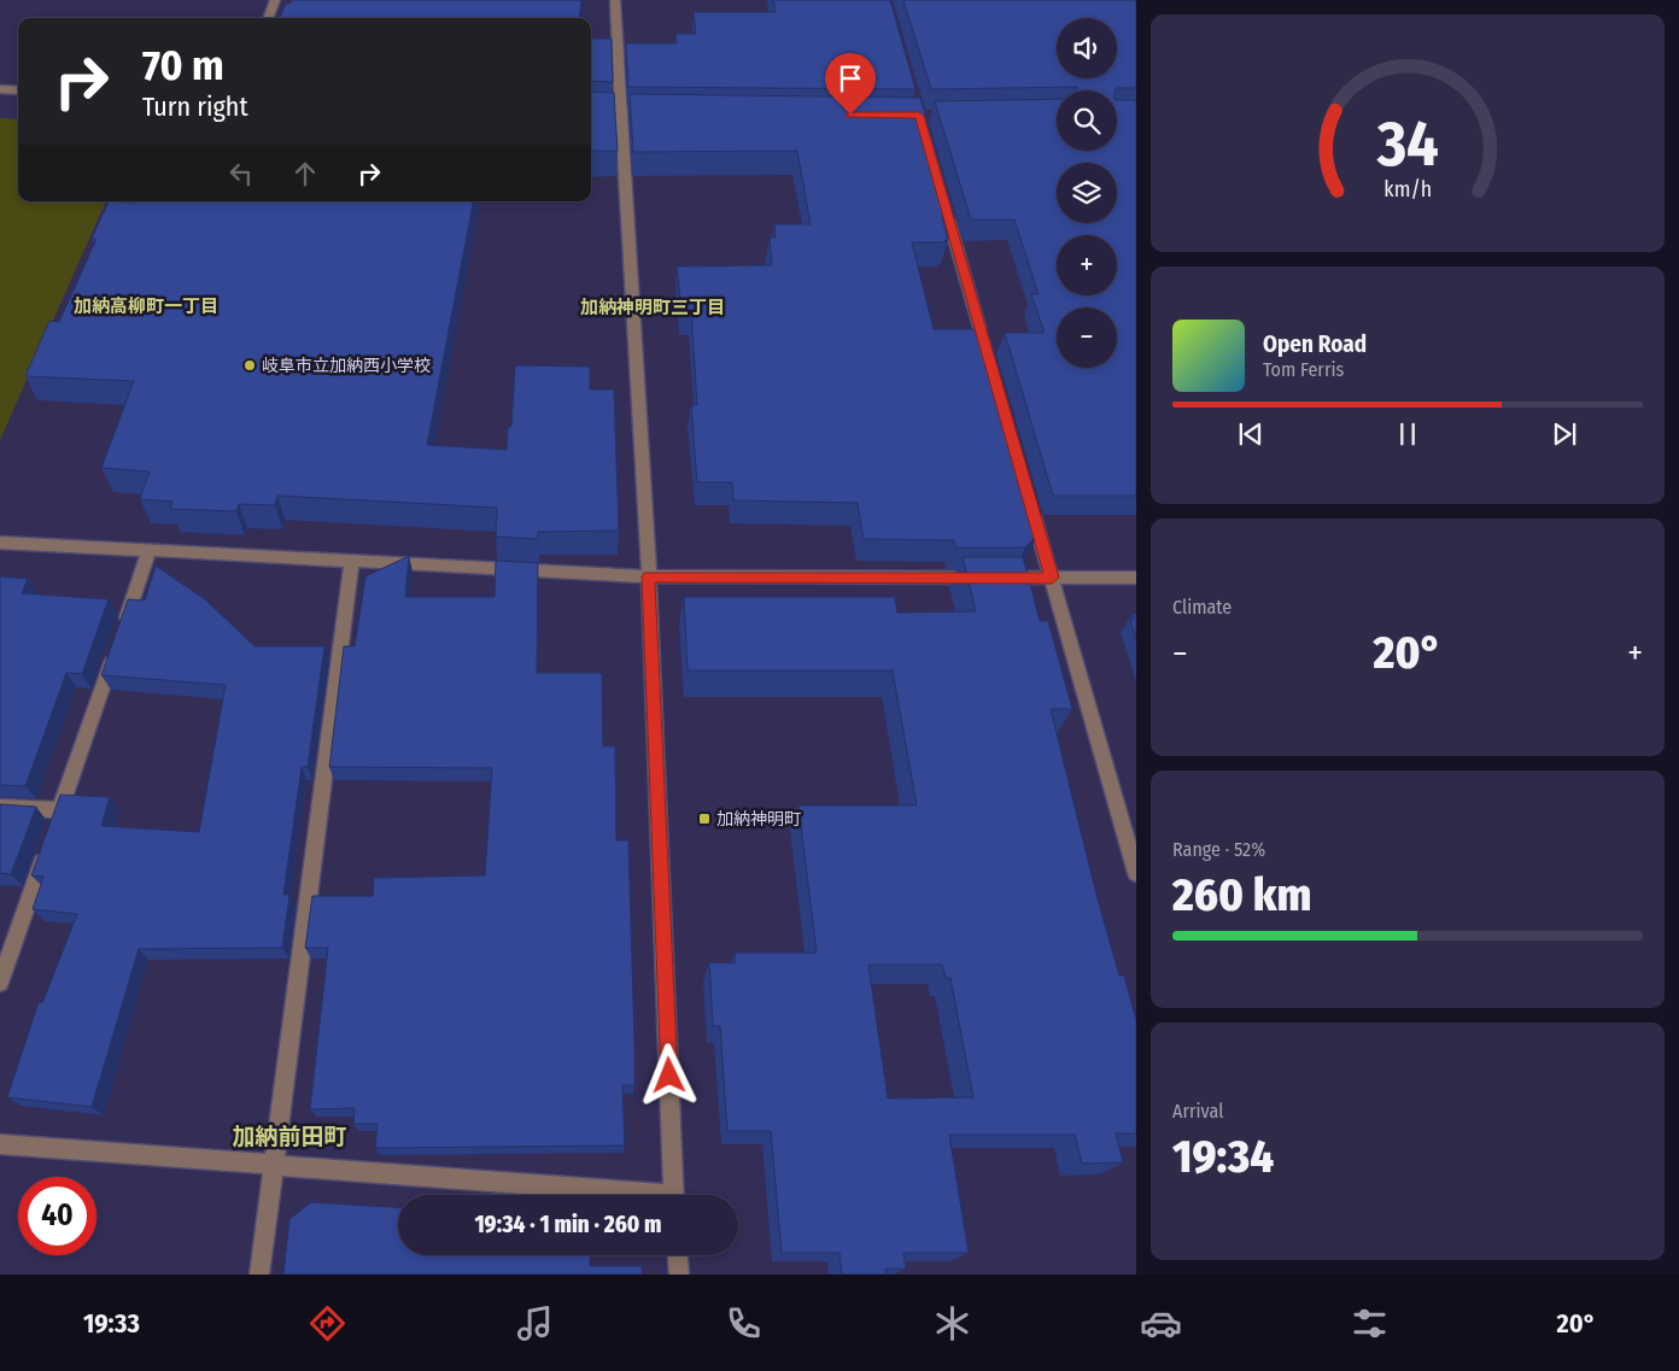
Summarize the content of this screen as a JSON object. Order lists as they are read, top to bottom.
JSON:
{
  "districts": ["加納高柳町一丁目", "加納神明町三丁目", "加納前田町"],
  "places": {
    "other": ["岐阜市立加納西小学校"],
    "transit": ["加納神明町"]
  },
  "page": {
    "map_buttons": ["+", "−"],
    "turn": ["70 m", "Turn right"],
    "song": ["Open Road", "Tom Ferris"],
    "tile": [
      "Climate",
      ["Range · 52%", "260 km"],
      ["Arrival", "19:34"]
    ],
    "heat": ["−", "20°", "+"],
    "limit": "40",
    "trip": "19:34 · 1 min · 260 m",
    "tabs": ["19:33", "20°"],
    "gauge": ["34", "km/h"]
  }
}
